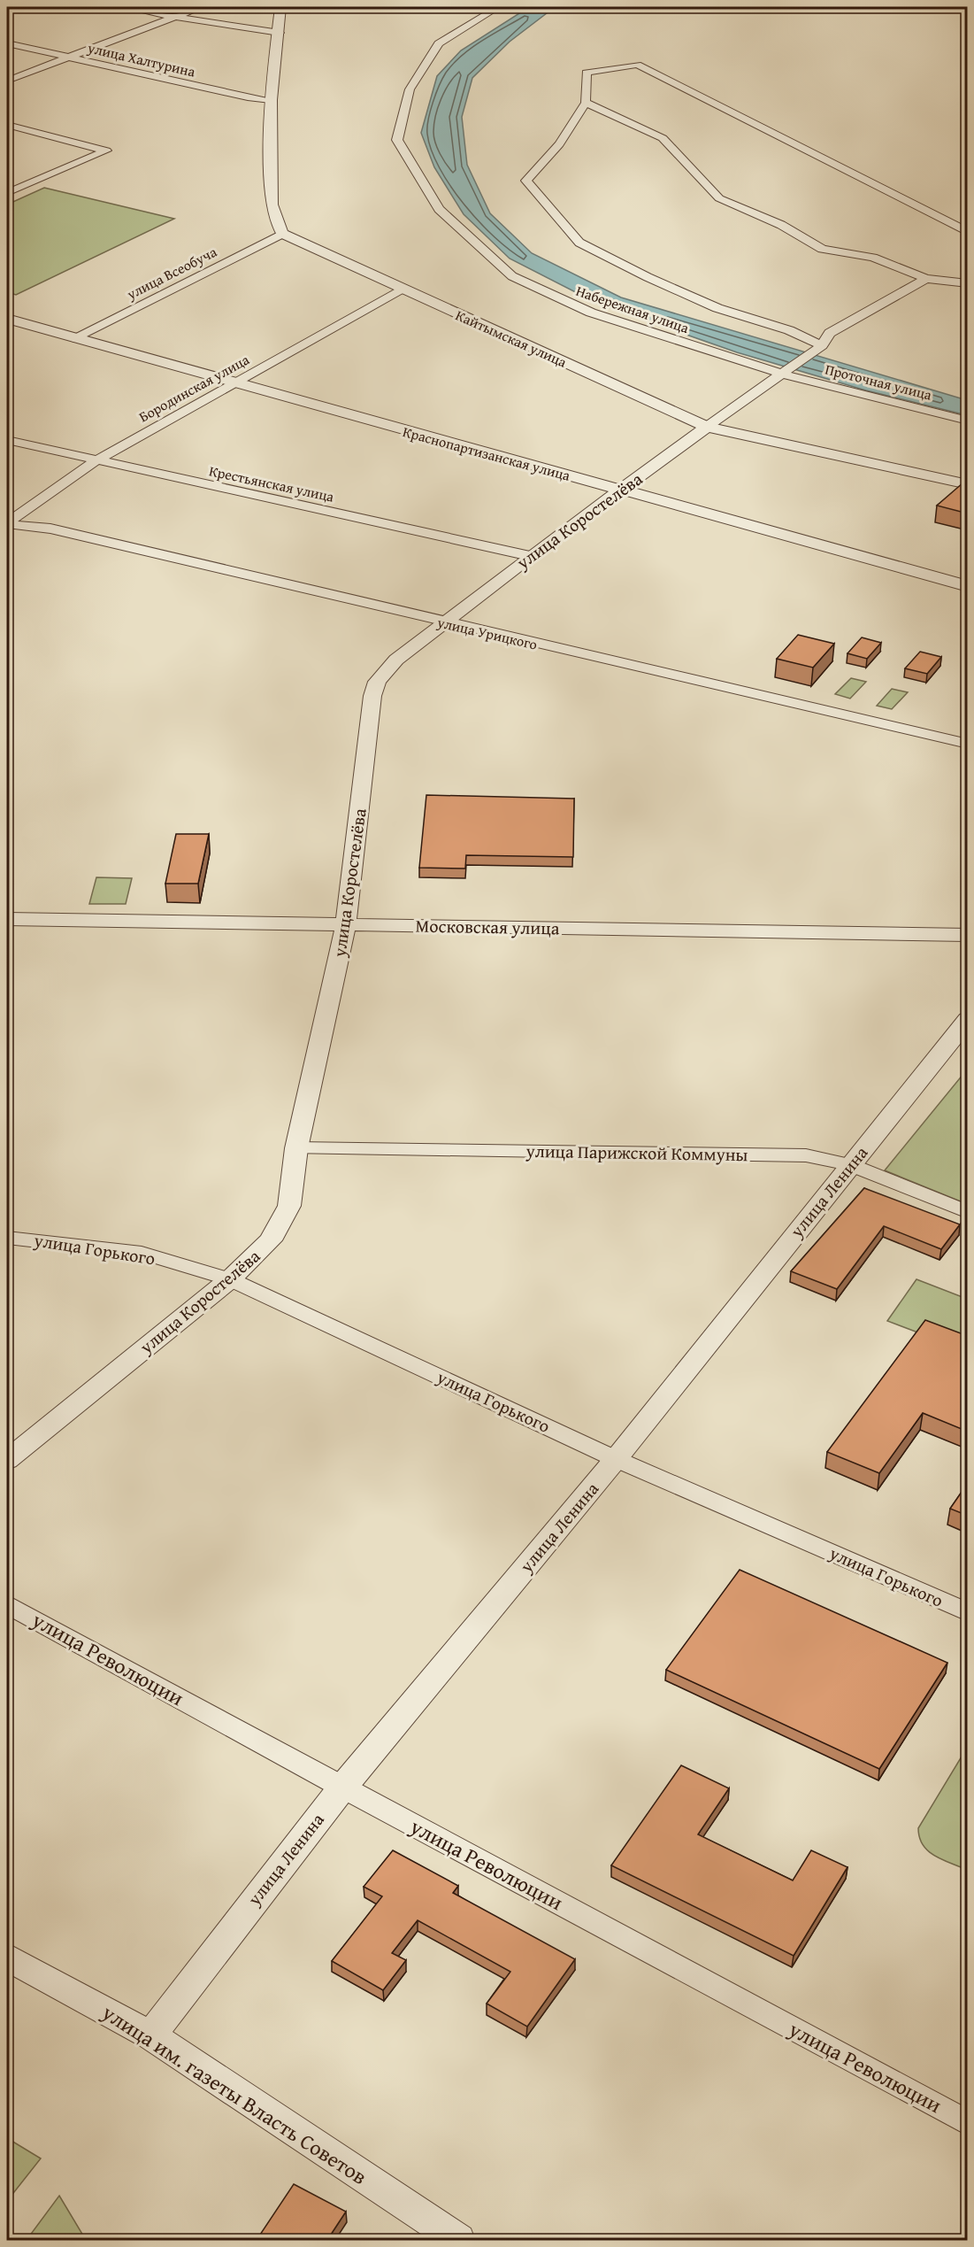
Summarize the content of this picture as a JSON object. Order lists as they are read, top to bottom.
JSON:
{
  "streets": {
    "street": [
      "улица Халтурина",
      "улица Всеобуча",
      "Набережная улица",
      "Кайтымская улица",
      "Проточная улица",
      "Бородинская улица",
      "Краснопартизанская улица",
      "Крестьянская улица",
      "улица Коростелёва",
      "улица Урицкого",
      "Московская улица",
      "улица Парижской Коммуны",
      "улица Ленина",
      "улица Горького",
      "улица Революции",
      "улица им. газеты Власть Советов"
    ]
  },
  "crossings": [
    ["улица Всеобуча", "Кайтымская улица"],
    ["улица Всеобуча", "Краснопартизанская улица"],
    ["Набережная улица", "Проточная улица"],
    ["Набережная улица", "улица Коростелёва"],
    ["Кайтымская улица", "Бородинская улица"],
    ["Кайтымская улица", "улица Коростелёва"],
    ["Проточная улица", "улица Коростелёва"],
    ["Бородинская улица", "Краснопартизанская улица"],
    ["Бородинская улица", "Крестьянская улица"],
    ["Бородинская улица", "улица Урицкого"],
    ["Краснопартизанская улица", "улица Коростелёва"],
    ["Крестьянская улица", "улица Коростелёва"],
    ["улица Коростелёва", "улица Урицкого"],
    ["улица Коростелёва", "Московская улица"],
    ["улица Коростелёва", "улица Парижской Коммуны"],
    ["улица Коростелёва", "улица Горького"],
    ["улица Парижской Коммуны", "улица Ленина"],
    ["улица Ленина", "улица Горького"],
    ["улица Ленина", "улица Революции"],
    ["улица Ленина", "улица им. газеты Власть Советов"]
  ]
}
